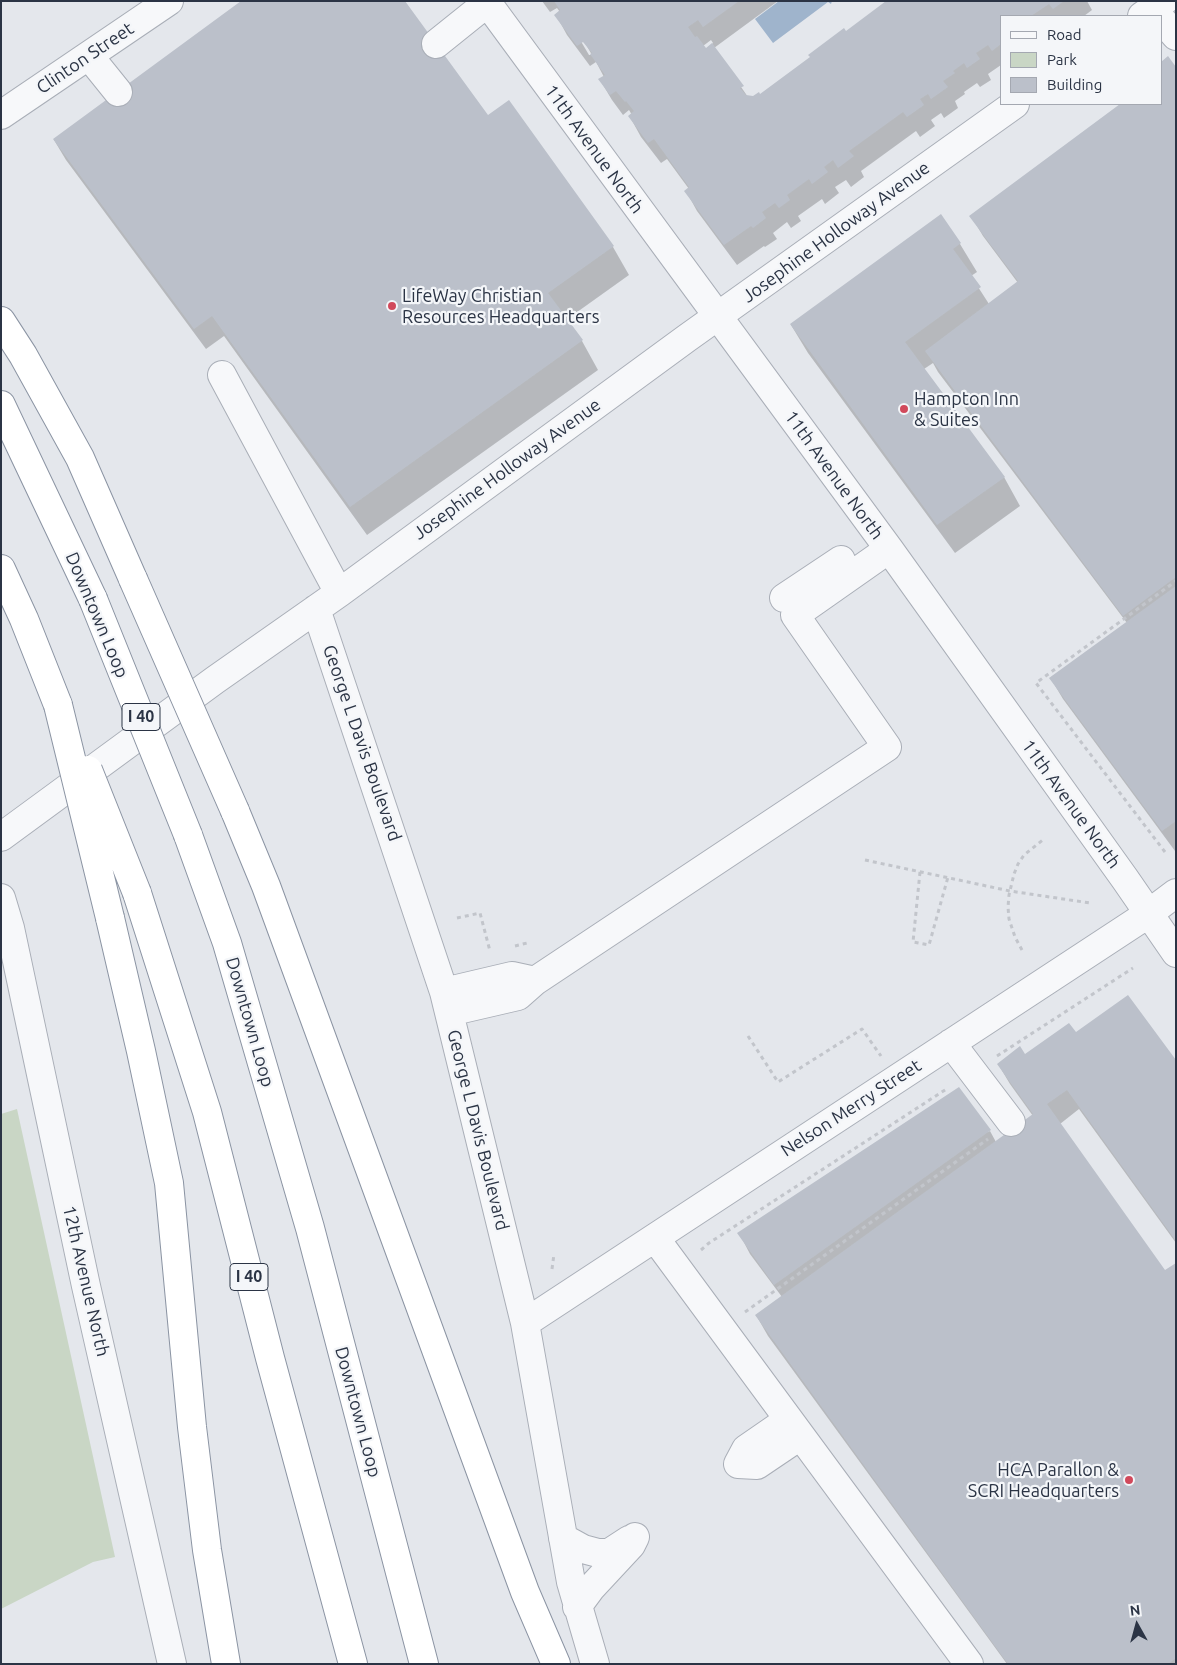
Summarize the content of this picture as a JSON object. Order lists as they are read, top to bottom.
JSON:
{
  "streets": {
    "highway": ["Downtown Loop", "I 40"],
    "street": [
      "Clinton Street",
      "11th Avenue North",
      "Josephine Holloway Avenue",
      "George L Davis Boulevard",
      "Nelson Merry Street",
      "12th Avenue North"
    ]
  },
  "crossings": [
    ["11th Avenue North", "Josephine Holloway Avenue"],
    ["11th Avenue North", "Nelson Merry Street"],
    ["Josephine Holloway Avenue", "George L Davis Boulevard"],
    ["George L Davis Boulevard", "Nelson Merry Street"]
  ],
  "places": ["LifeWay Christian Resources Headquarters", "Hampton Inn & Suites", "HCA Parallon & SCRI Headquarters"],
  "legend": ["Road", "Park", "Building"],
  "north": "top"
}
